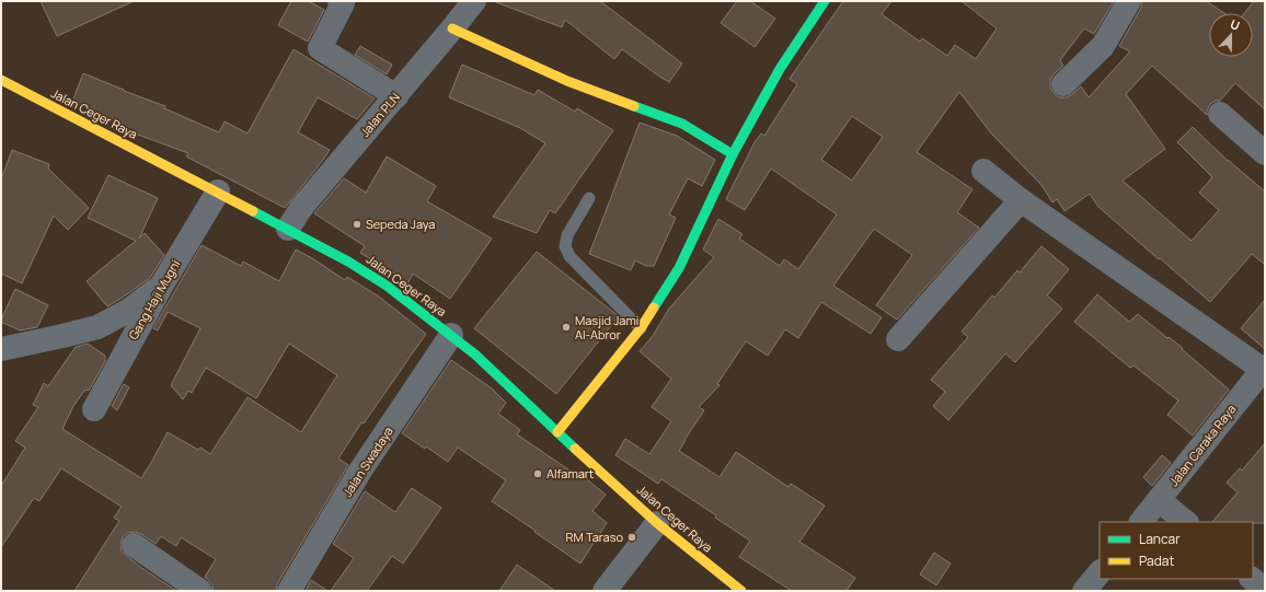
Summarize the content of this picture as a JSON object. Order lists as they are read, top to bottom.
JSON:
{
  "streets": {
    "main road": ["Jalan Ceger Raya"],
    "street": [
      "Jalan PLN",
      "Gang Haji Mugni",
      "Jalan Caraka Raya",
      "Jalan Swadaya"
    ]
  },
  "crossings": [
    ["Jalan Ceger Raya", "Jalan PLN"],
    ["Jalan Ceger Raya", "Gang Haji Mugni"],
    ["Jalan Ceger Raya", "Jalan Swadaya"]
  ],
  "places": [
    "Sepeda Jaya",
    "Masjid Jami Al-Abror",
    "Alfamart",
    "RM Taraso"
  ],
  "legend": ["Lancar", "Padat"],
  "north": "top"
}
